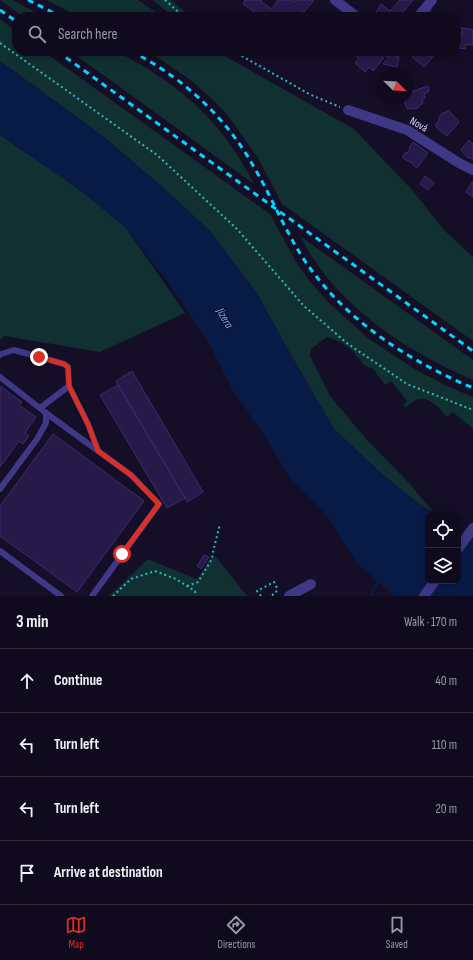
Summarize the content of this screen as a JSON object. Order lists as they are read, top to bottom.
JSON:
{
  "streets": {
    "street": ["Nová"]
  },
  "water": ["Jizera"],
  "north": "bottom right",
  "page": {
    "search": "Search here",
    "heading": ["3 min", "Walk · 170 m"],
    "list": [
      ["Continue", "40 m"],
      ["Turn left", "110 m"],
      ["Turn left", "20 m"],
      "Arrive at destination"
    ],
    "nav": ["Map", "Directions", "Saved"]
  }
}
